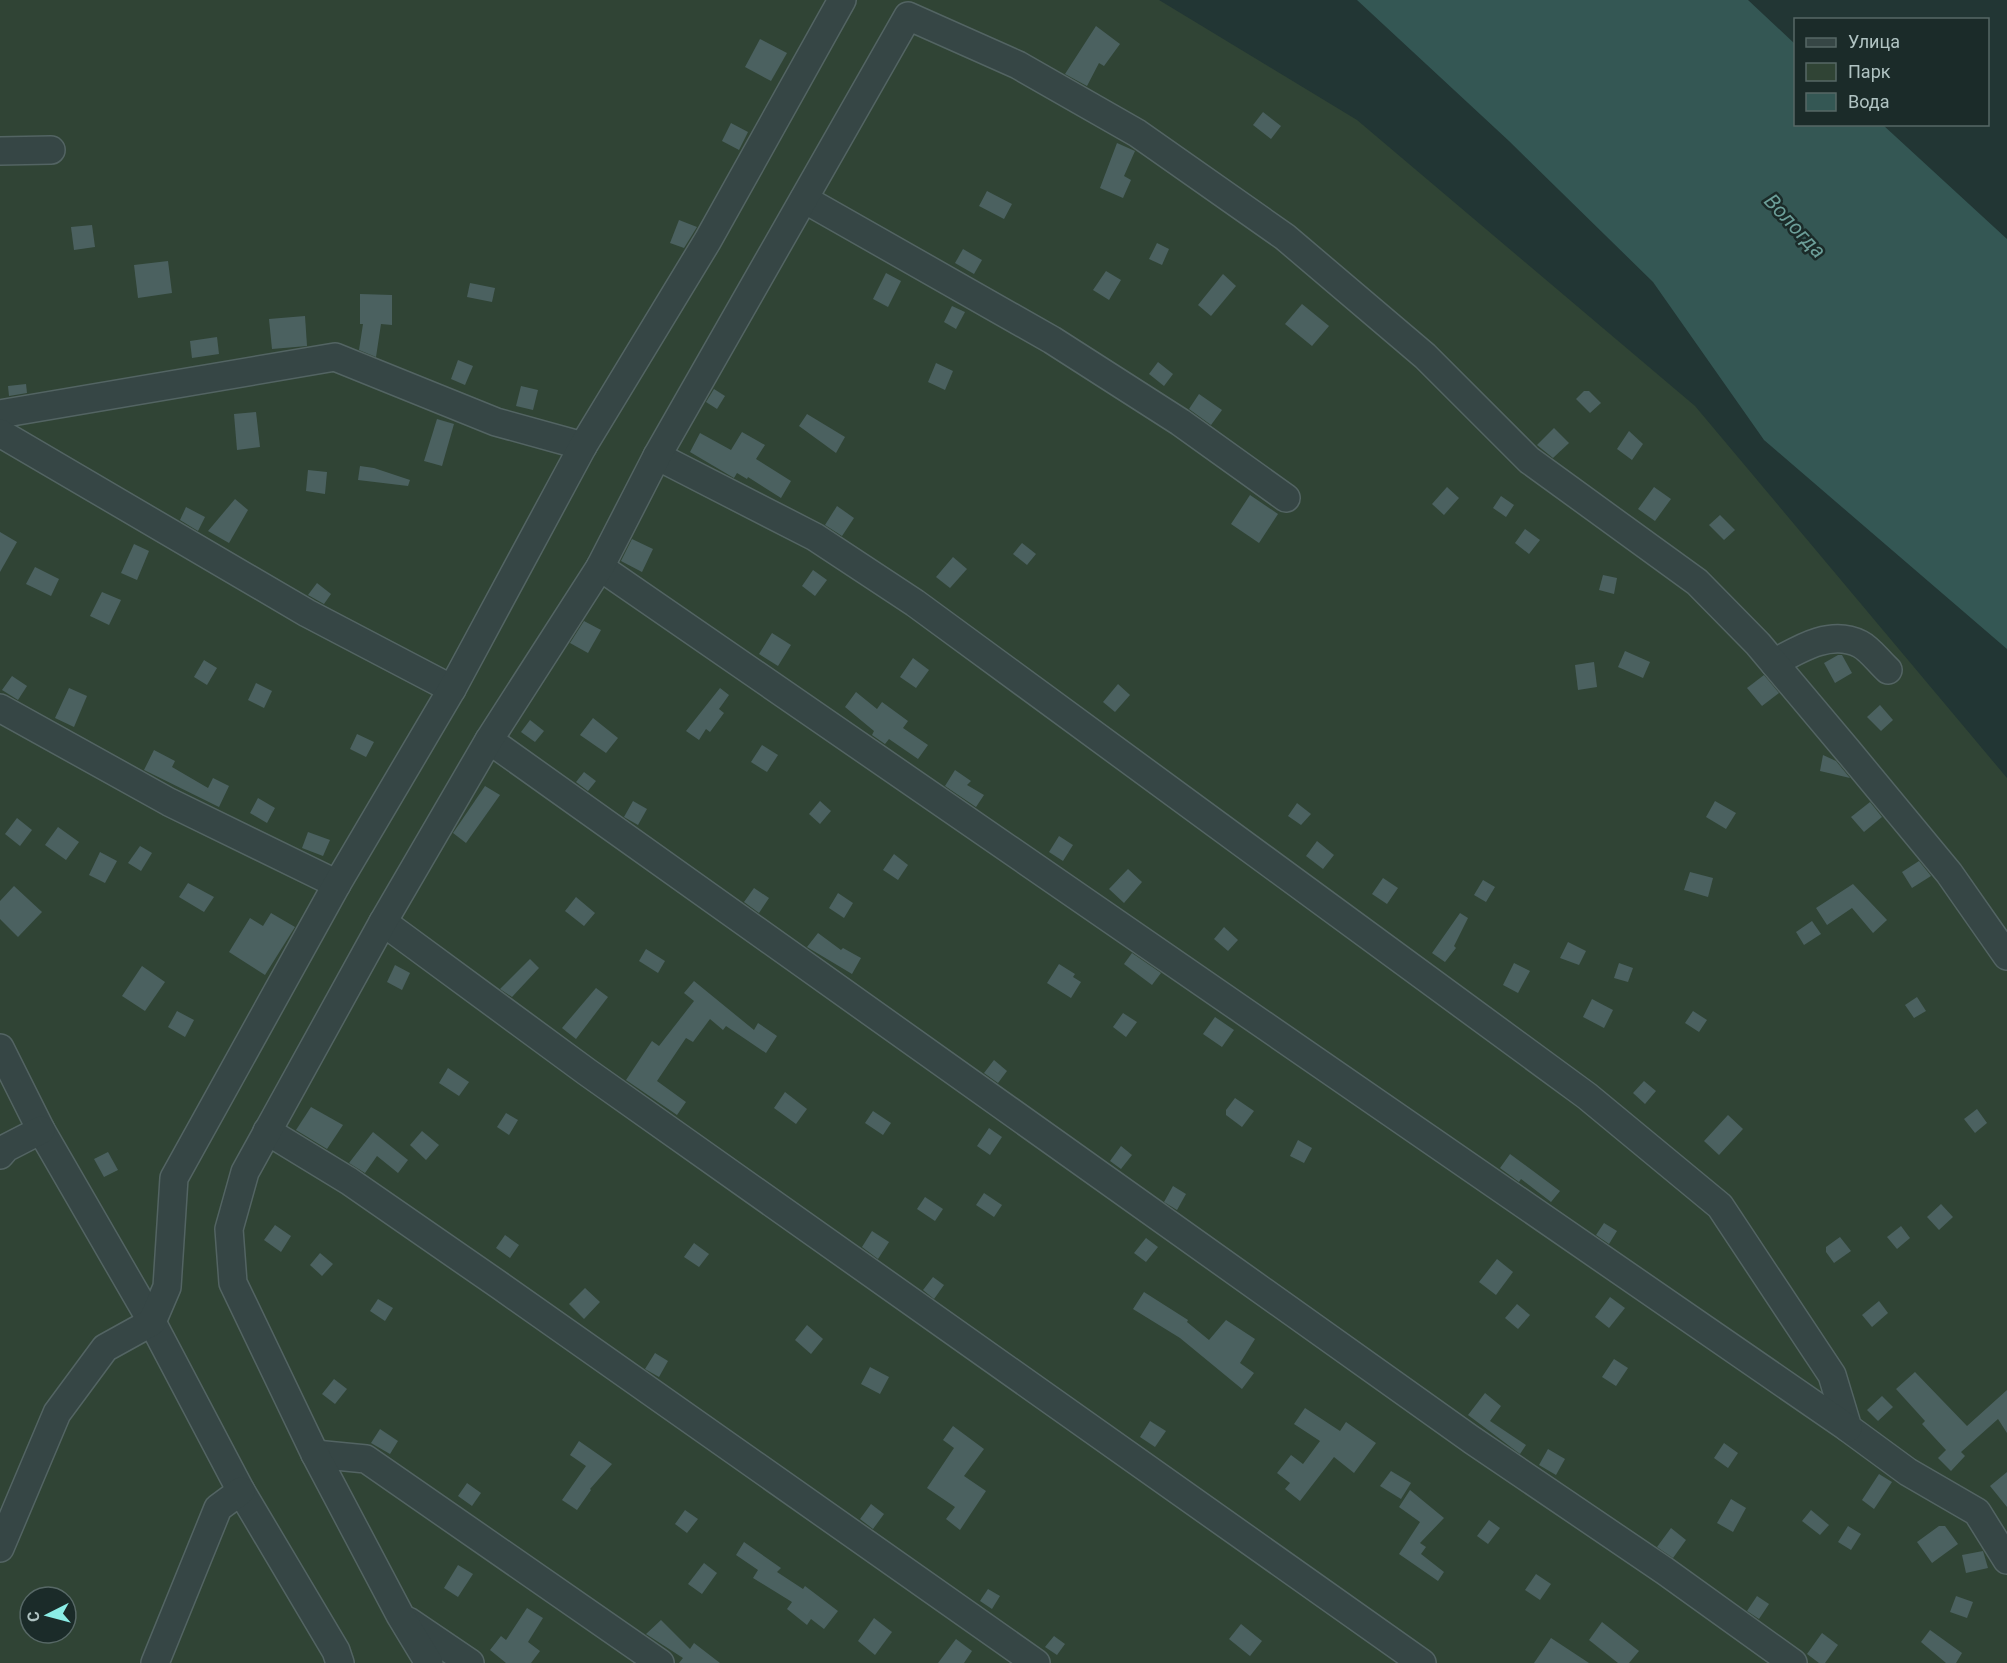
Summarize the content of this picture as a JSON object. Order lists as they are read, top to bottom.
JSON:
{
  "water": ["Вологда"],
  "legend": ["Улица", "Парк", "Вода"],
  "north": "left"
}
